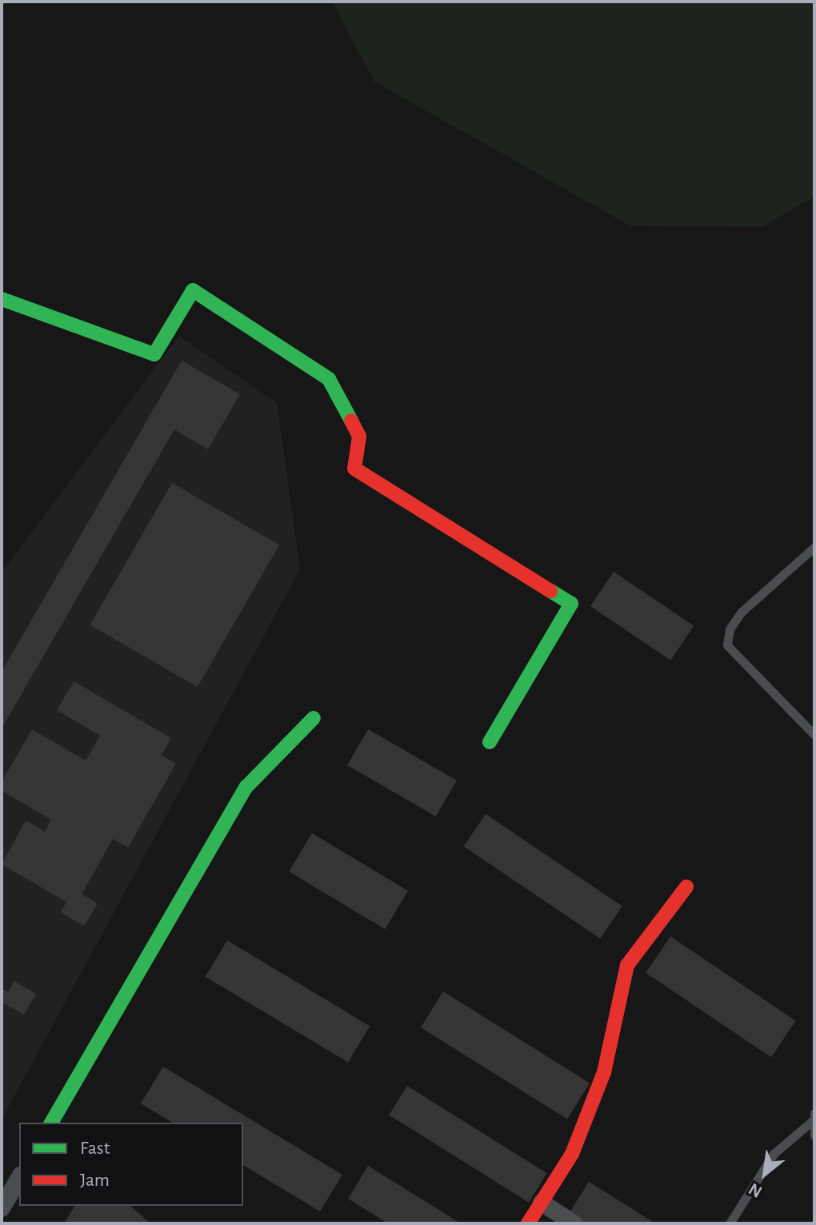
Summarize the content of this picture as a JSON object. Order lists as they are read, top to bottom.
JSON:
{
  "legend": ["Fast", "Jam"],
  "north": "bottom left"
}
